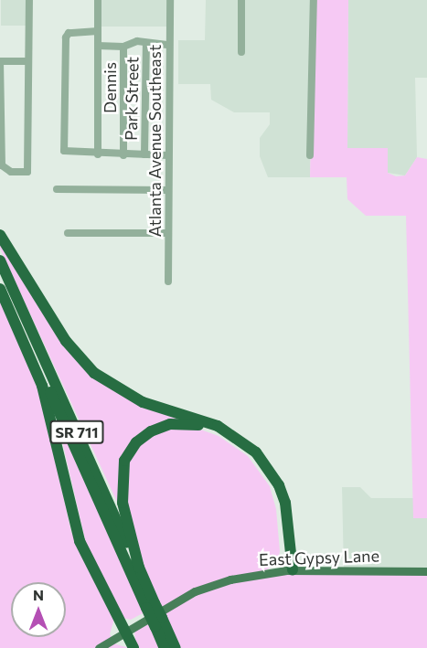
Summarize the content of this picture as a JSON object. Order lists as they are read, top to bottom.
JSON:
{
  "streets": {
    "highway": ["SR 711"],
    "main road": ["East Gypsy Lane"],
    "street": ["Dennis", "Park Street", "Atlanta Avenue Southeast"]
  },
  "north": "top"
}
